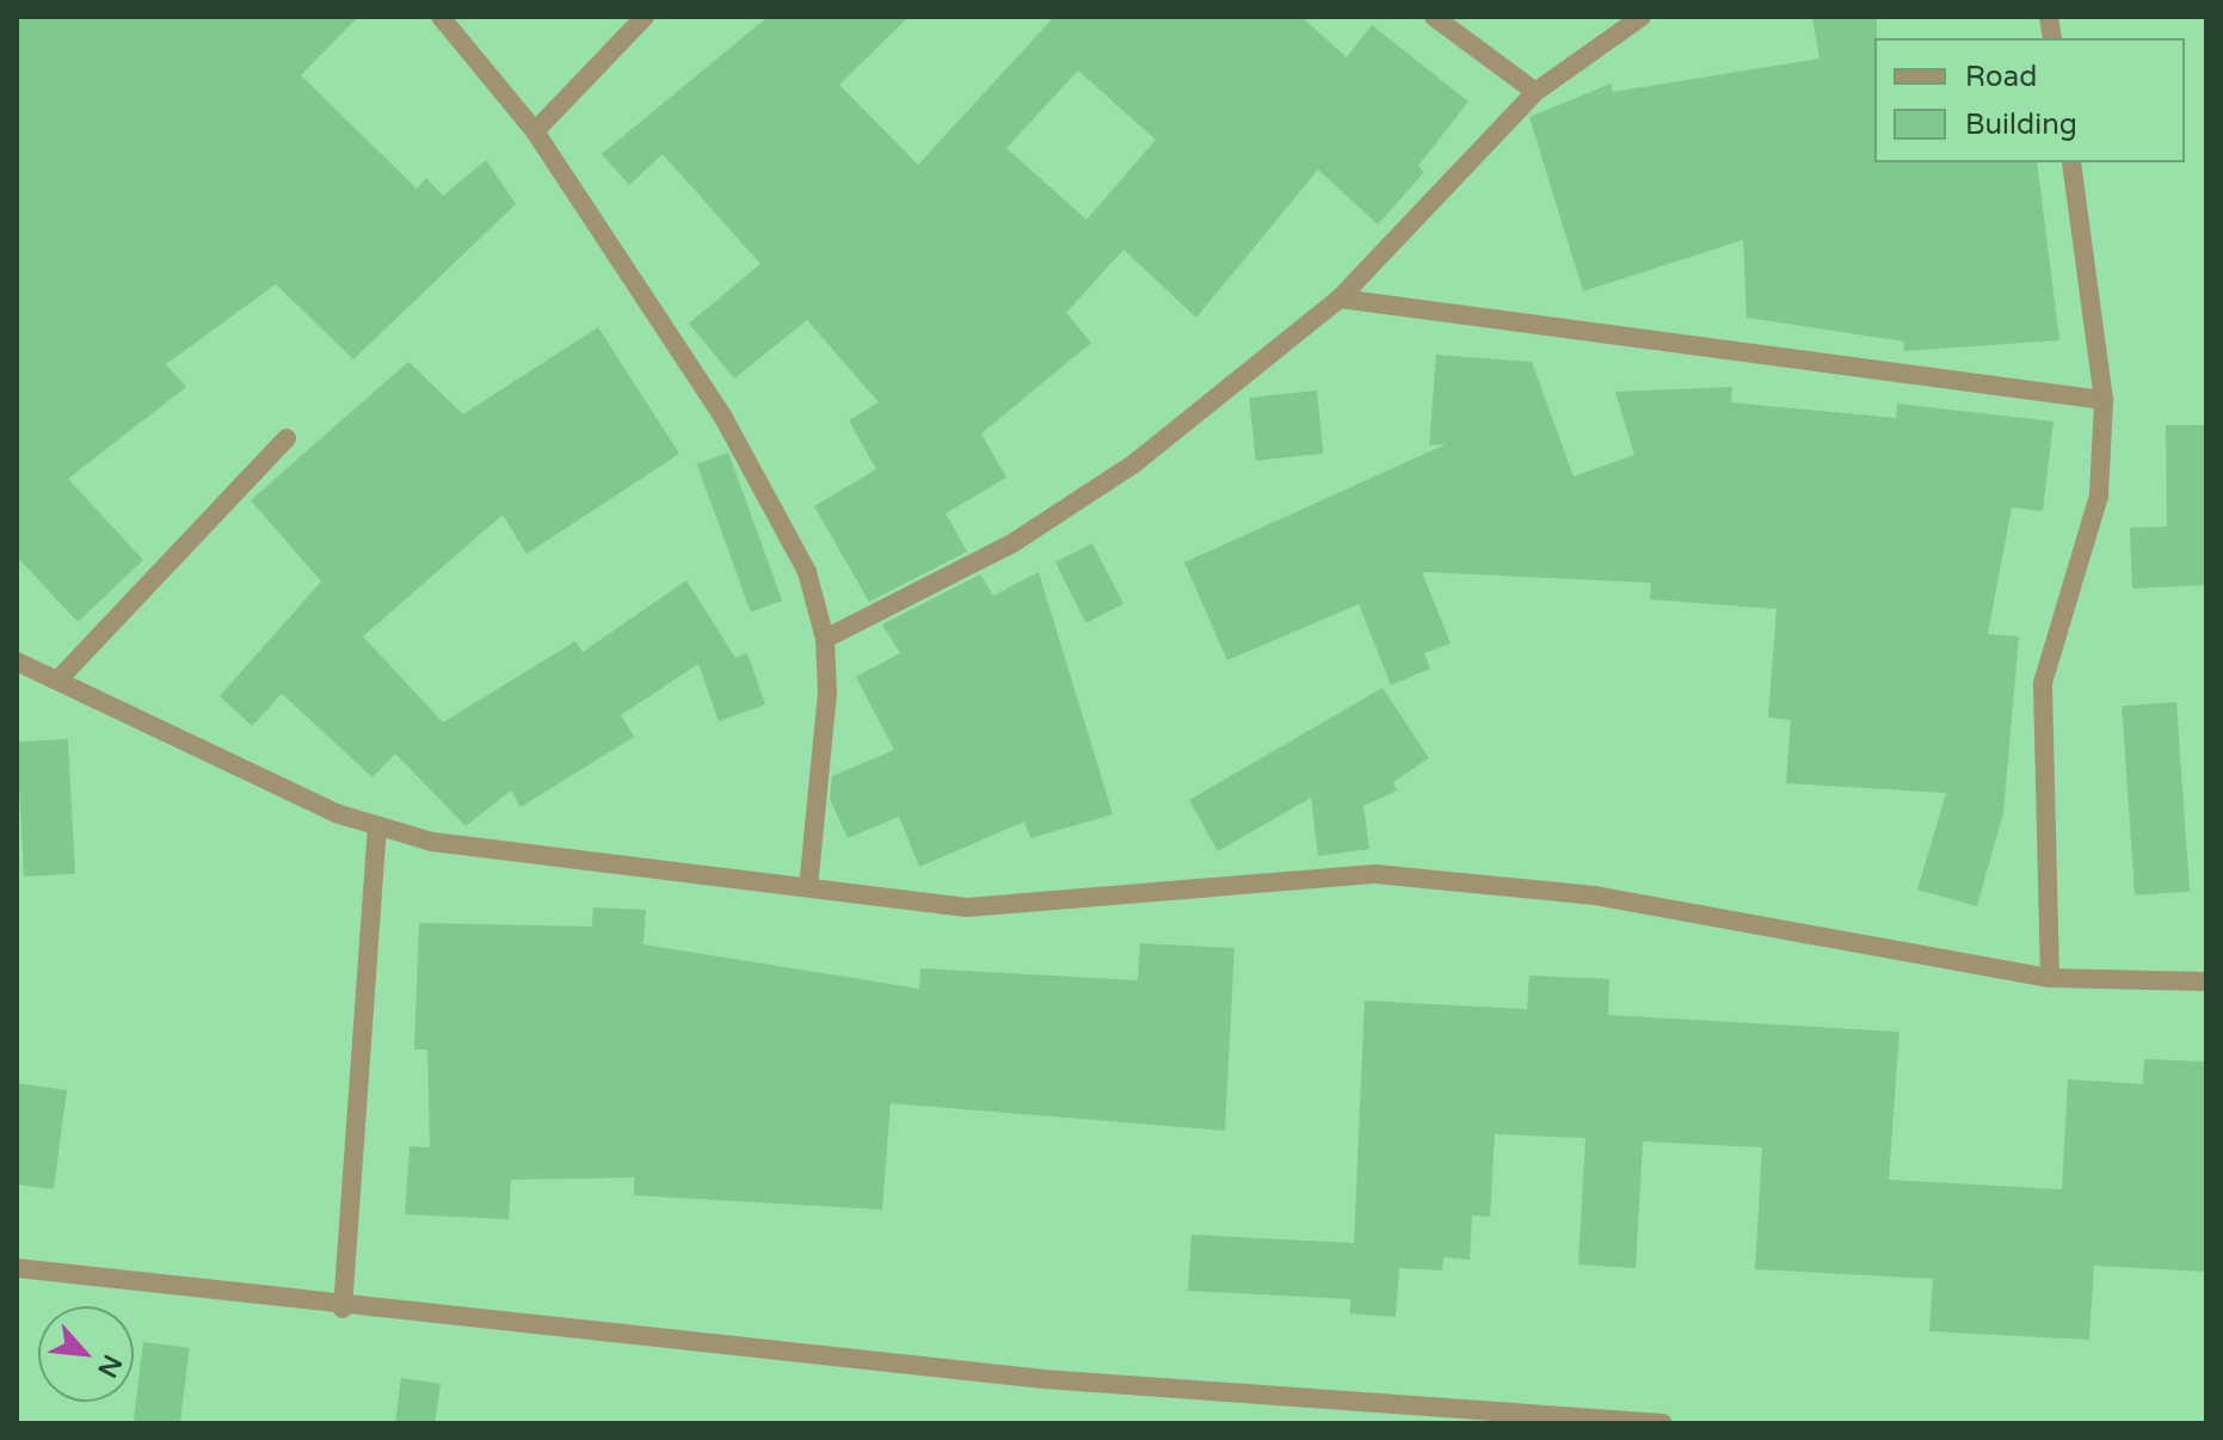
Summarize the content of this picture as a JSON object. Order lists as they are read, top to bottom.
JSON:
{
  "legend": ["Road", "Building"],
  "north": "bottom right"
}
